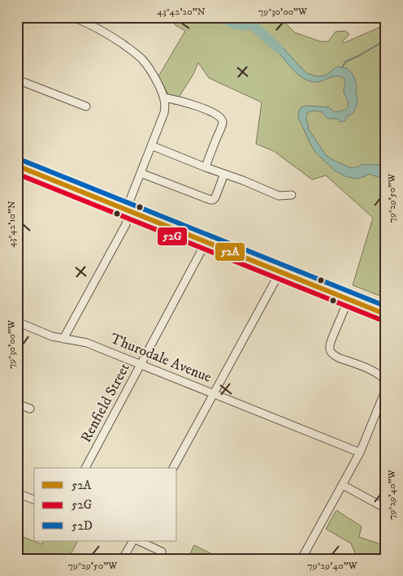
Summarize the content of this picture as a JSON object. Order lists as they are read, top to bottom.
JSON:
{
  "streets": {
    "street": ["Thurodale Avenue", "Renfield Street"]
  },
  "crossings": [
    ["Thurodale Avenue", "Renfield Street"]
  ],
  "lines": ["transit line 52D", "transit line 52A", "transit line 52G"],
  "legend": ["52A", "52G", "52D"],
  "coordinates": [
    "43°42'20\"N",
    "79°30'00\"W",
    "79°29'50\"W",
    "43°42'10\"N",
    "79°29'40\"W"
  ]
}
